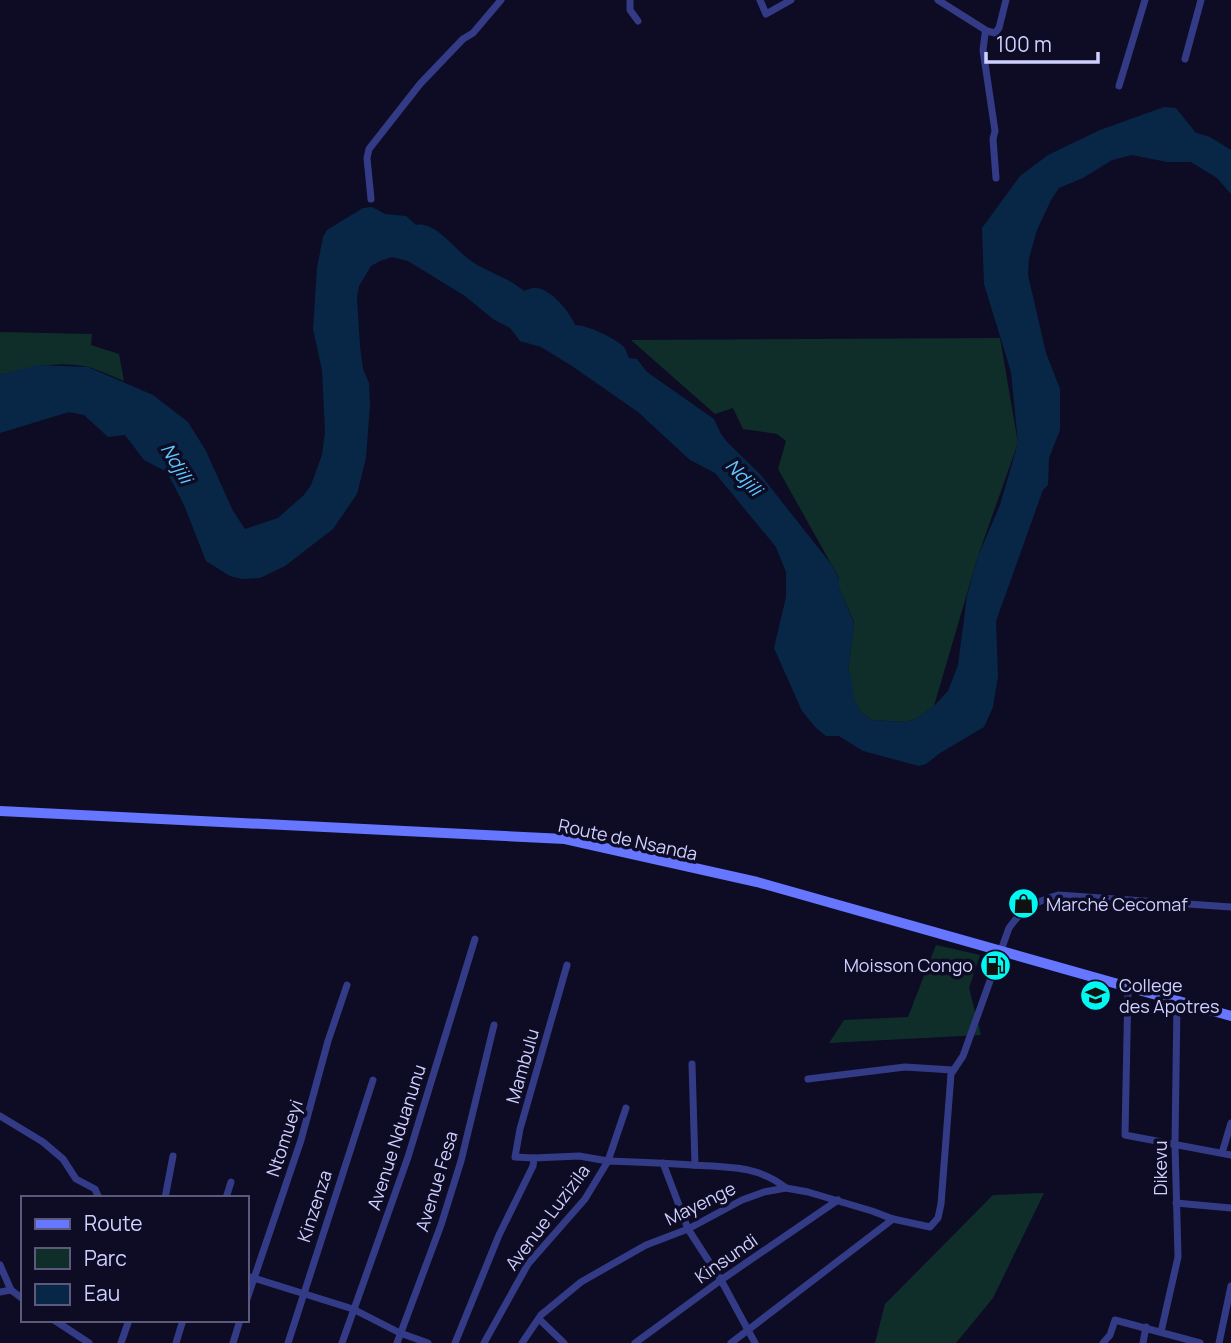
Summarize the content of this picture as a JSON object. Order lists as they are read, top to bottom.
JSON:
{
  "streets": {
    "street": [
      "Route de Nsanda",
      "Mambulu",
      "Avenue Nduanunu",
      "Ntomueyi",
      "Dikevu",
      "Avenue Fesa",
      "Mayenge",
      "Kinzenza",
      "Avenue Luzizila",
      "Kinsundi"
    ]
  },
  "crossings": [
    ["Route de Nsanda", "Dikevu"],
    ["Mayenge", "Avenue Luzizila"],
    ["Mayenge", "Kinsundi"]
  ],
  "water": ["Ndjili"],
  "places": {
    "shop": ["Marché Cecomaf"],
    "fuel station": ["Moisson Congo"],
    "school or university": ["College des Apotres"]
  },
  "legend": ["Route", "Parc", "Eau"],
  "scale_bar": "100 m"
}
